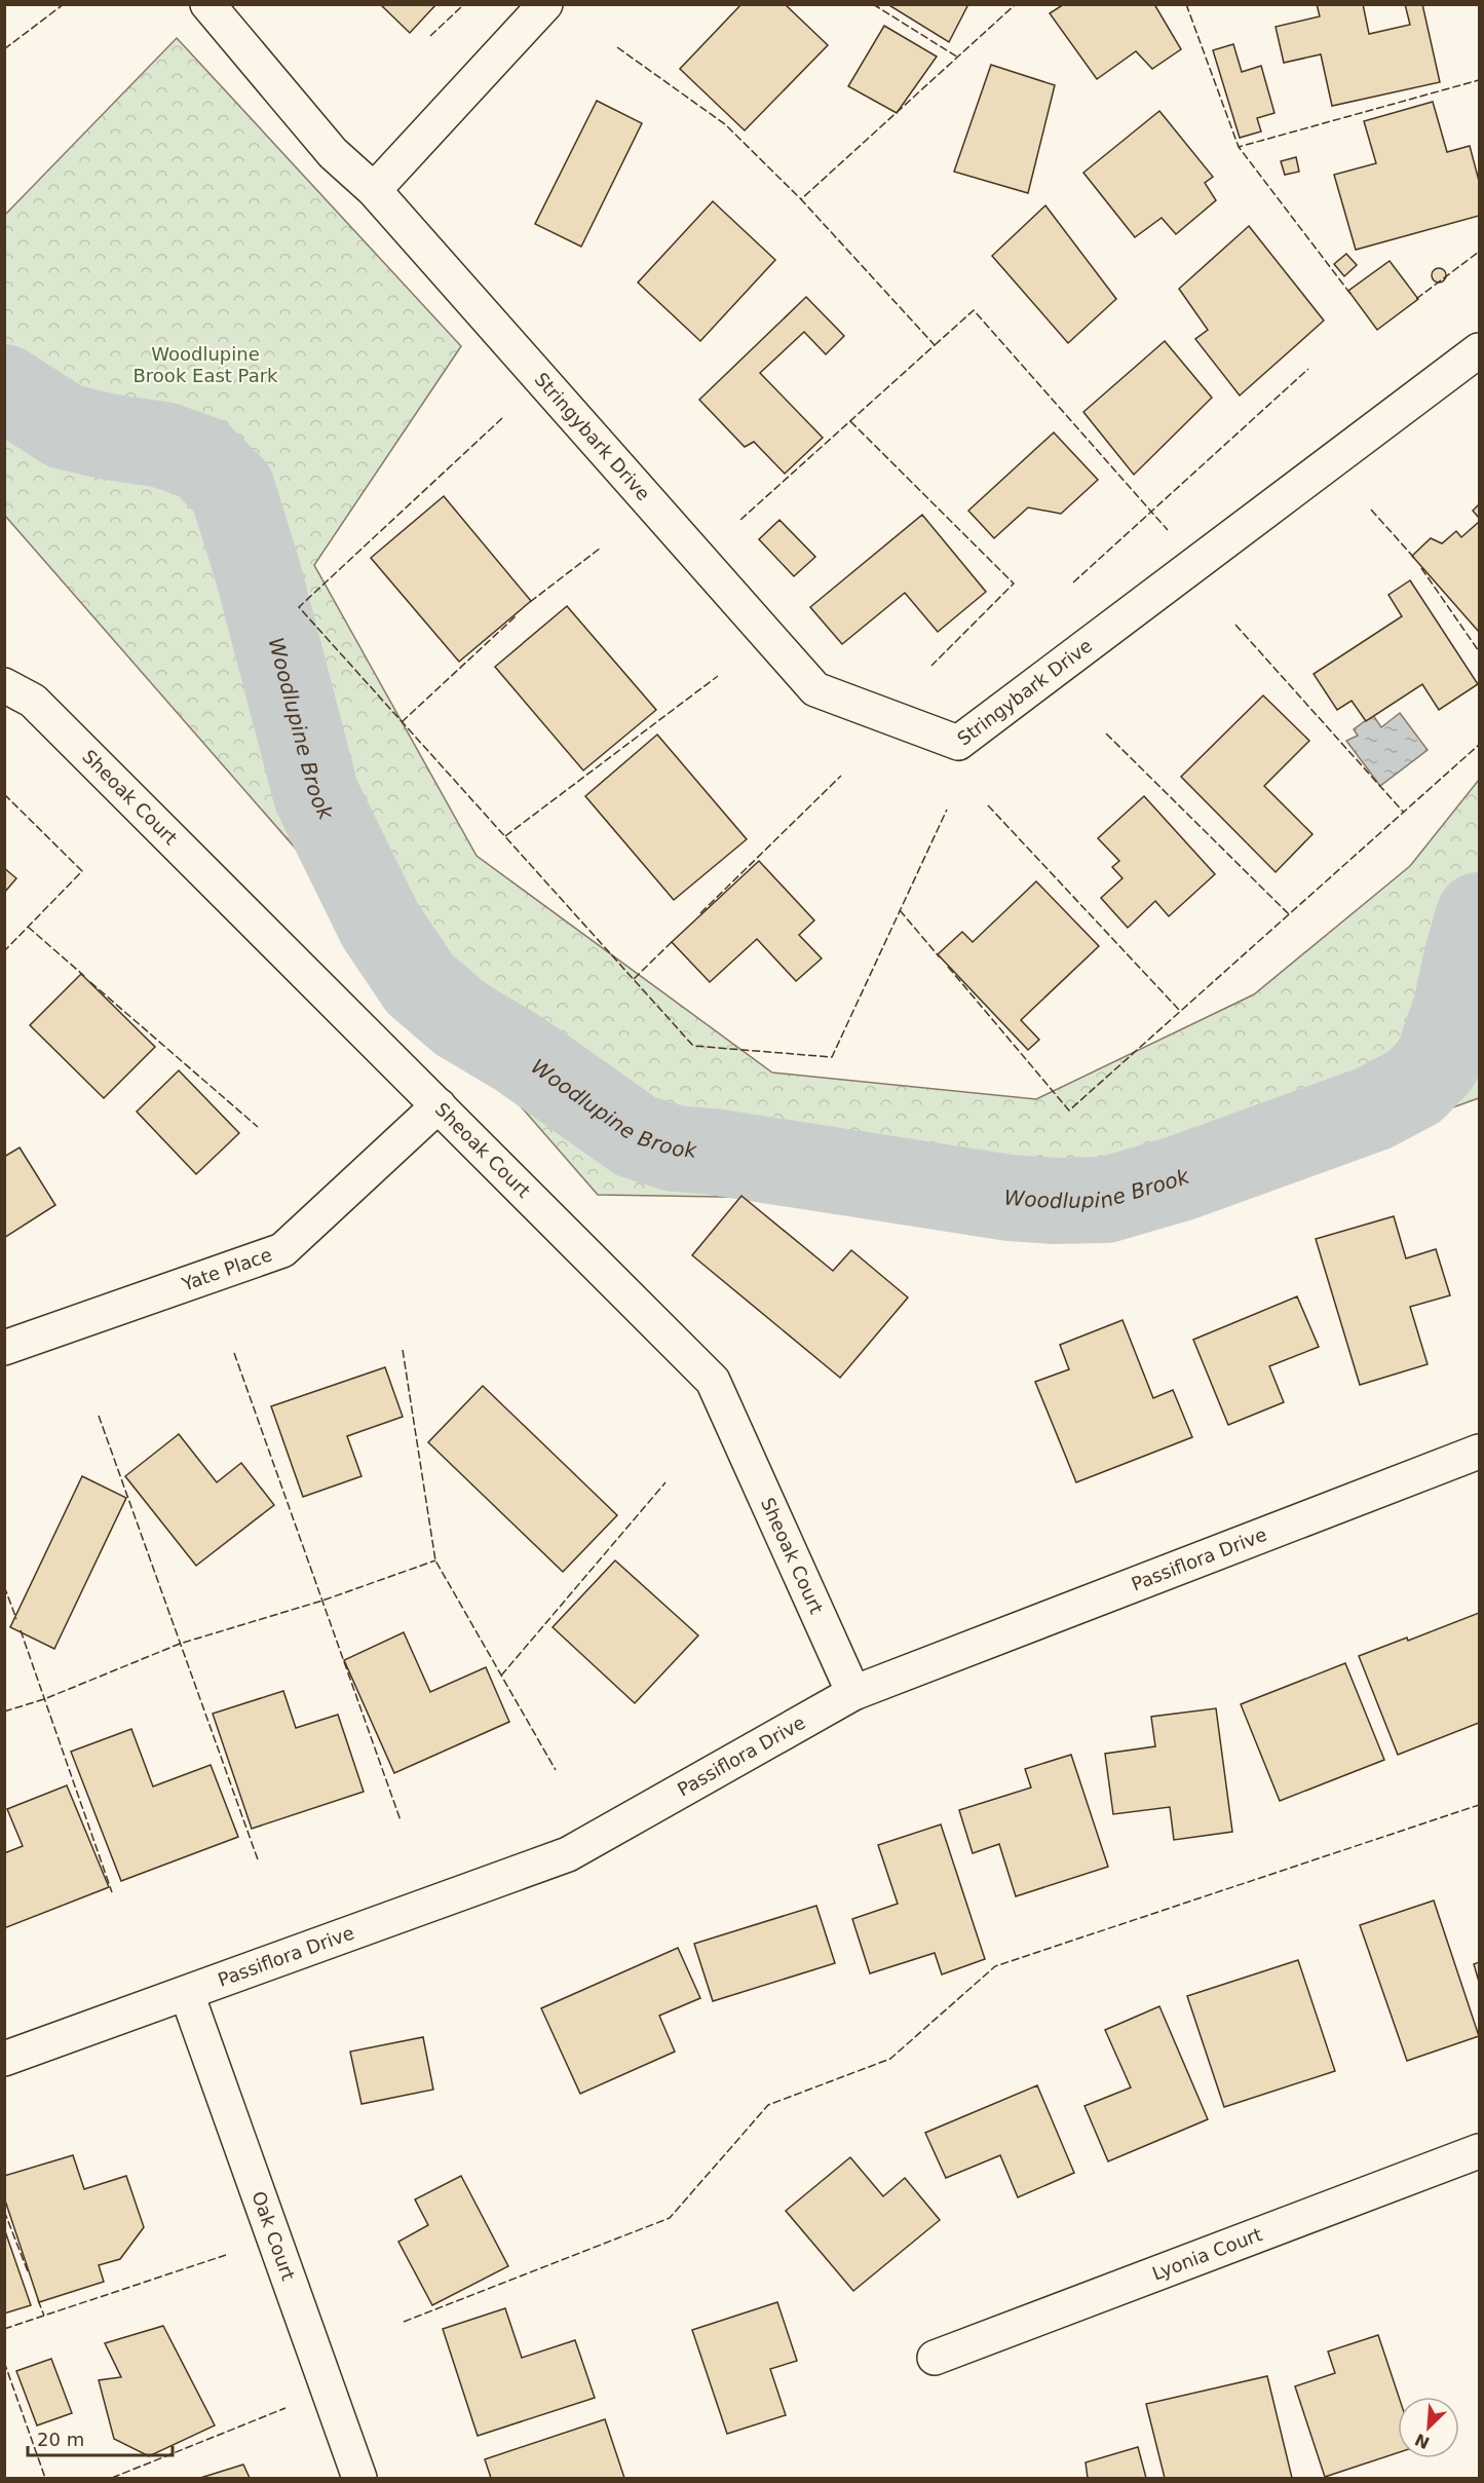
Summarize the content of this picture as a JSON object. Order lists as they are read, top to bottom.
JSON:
{
  "streets": {
    "street": [
      "Stringybark Drive",
      "Sheoak Court",
      "Yate Place",
      "Passiflora Drive",
      "Oak Court",
      "Lyonia Court"
    ]
  },
  "crossings": [
    ["Sheoak Court", "Yate Place"],
    ["Sheoak Court", "Passiflora Drive"],
    ["Passiflora Drive", "Oak Court"]
  ],
  "water": ["Woodlupine Brook"],
  "parks": ["Woodlupine Brook East Park"],
  "scale_bar": "20 m",
  "north": "bottom left"
}
